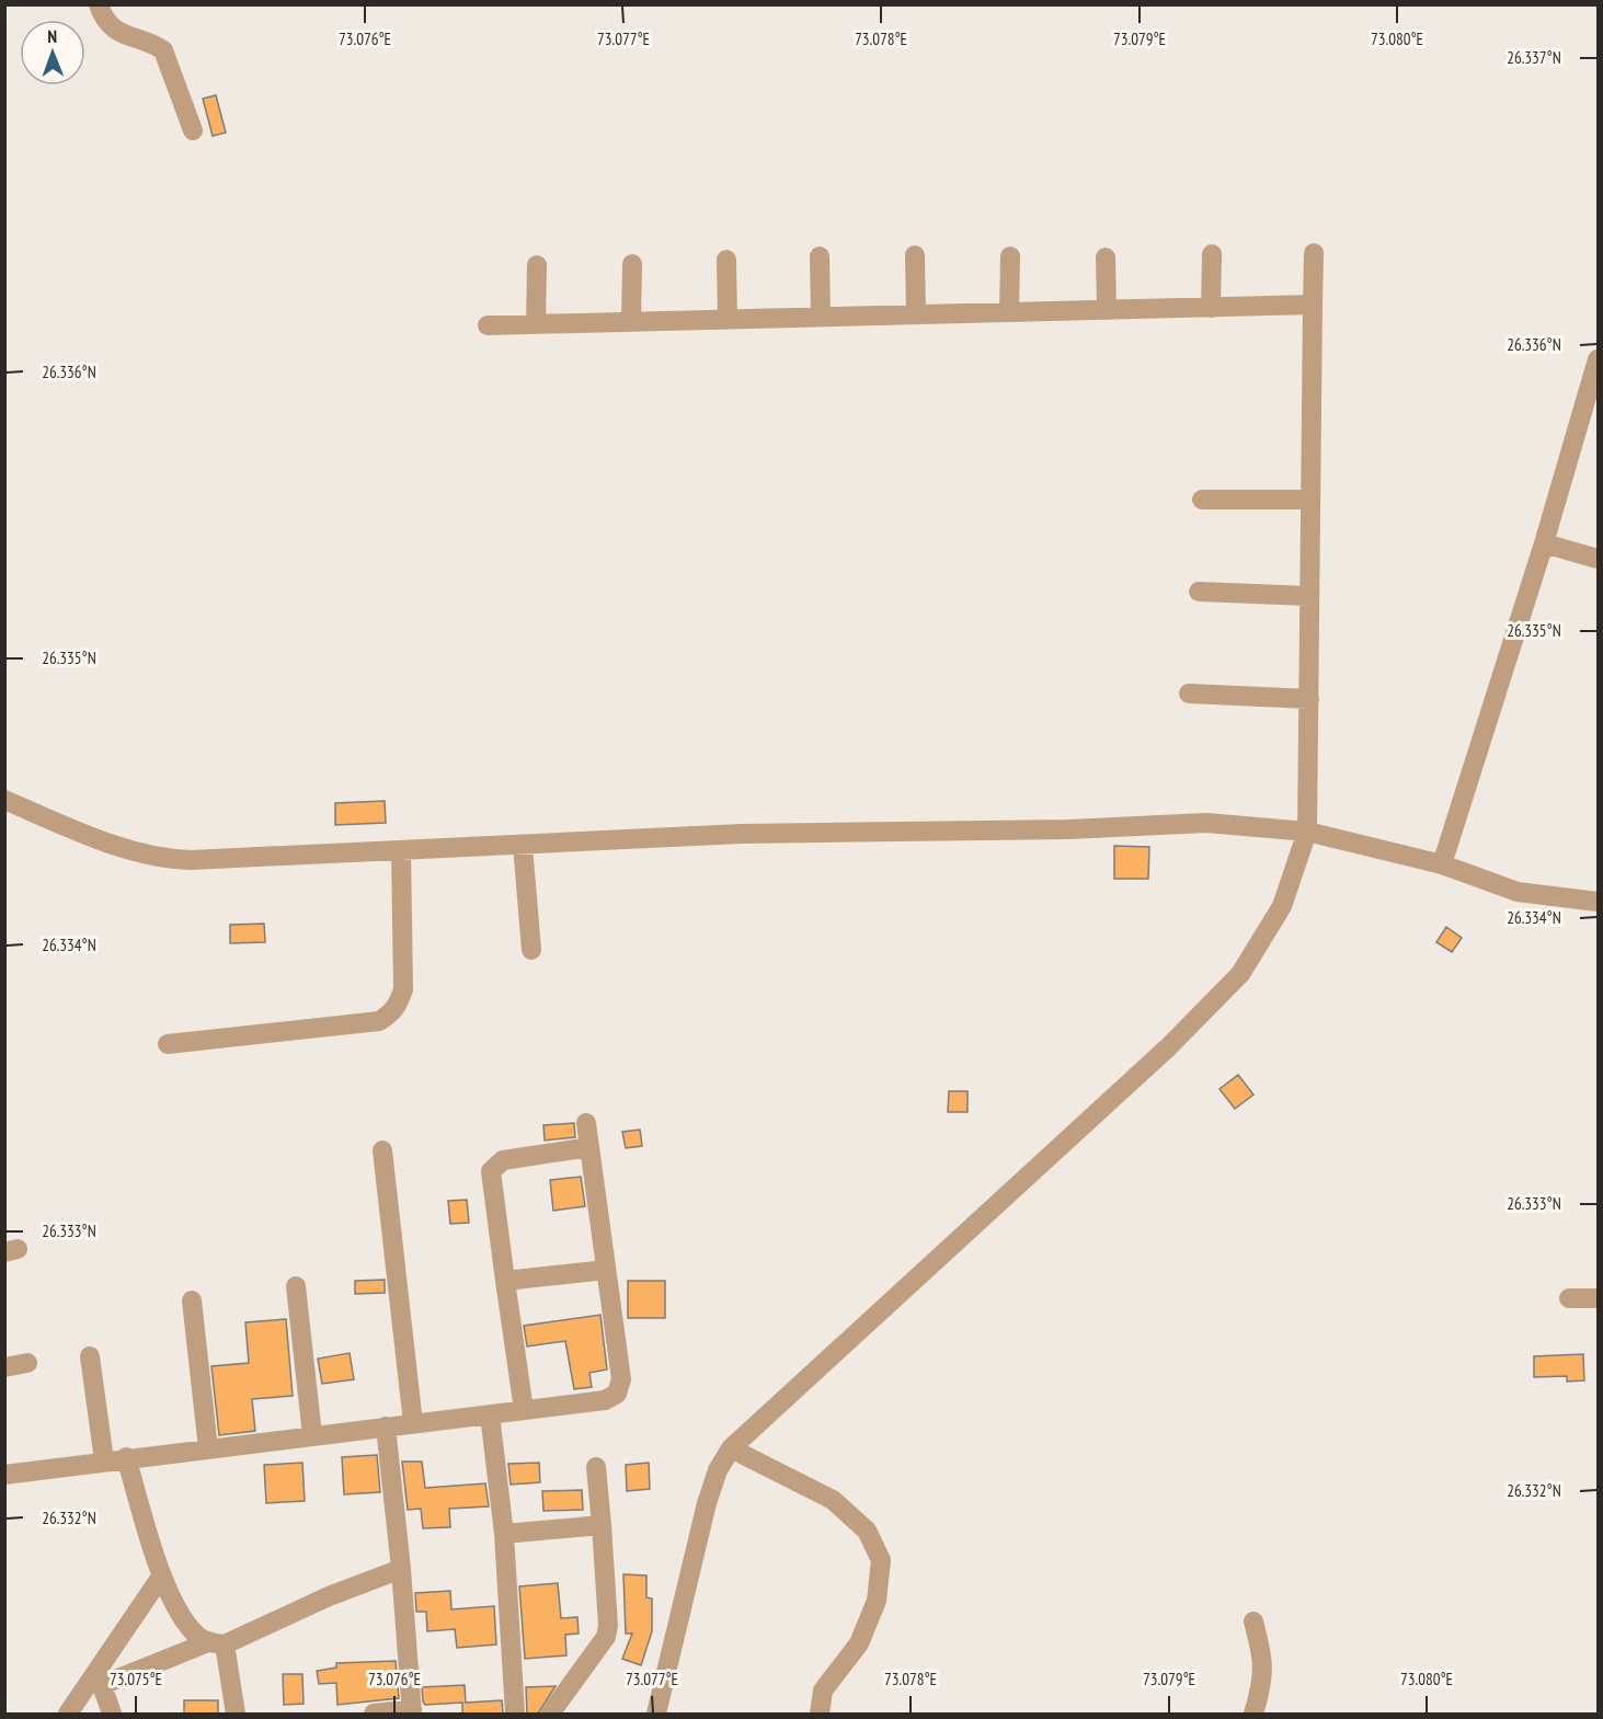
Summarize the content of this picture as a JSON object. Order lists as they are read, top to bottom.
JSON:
{
  "north": "top",
  "coordinates": [
    "73.076°E",
    "73.077°E",
    "73.078°E",
    "73.079°E",
    "73.080°E",
    "26.337°N",
    "26.336°N",
    "26.335°N",
    "26.334°N",
    "26.333°N",
    "26.332°N",
    "73.075°E"
  ]
}
